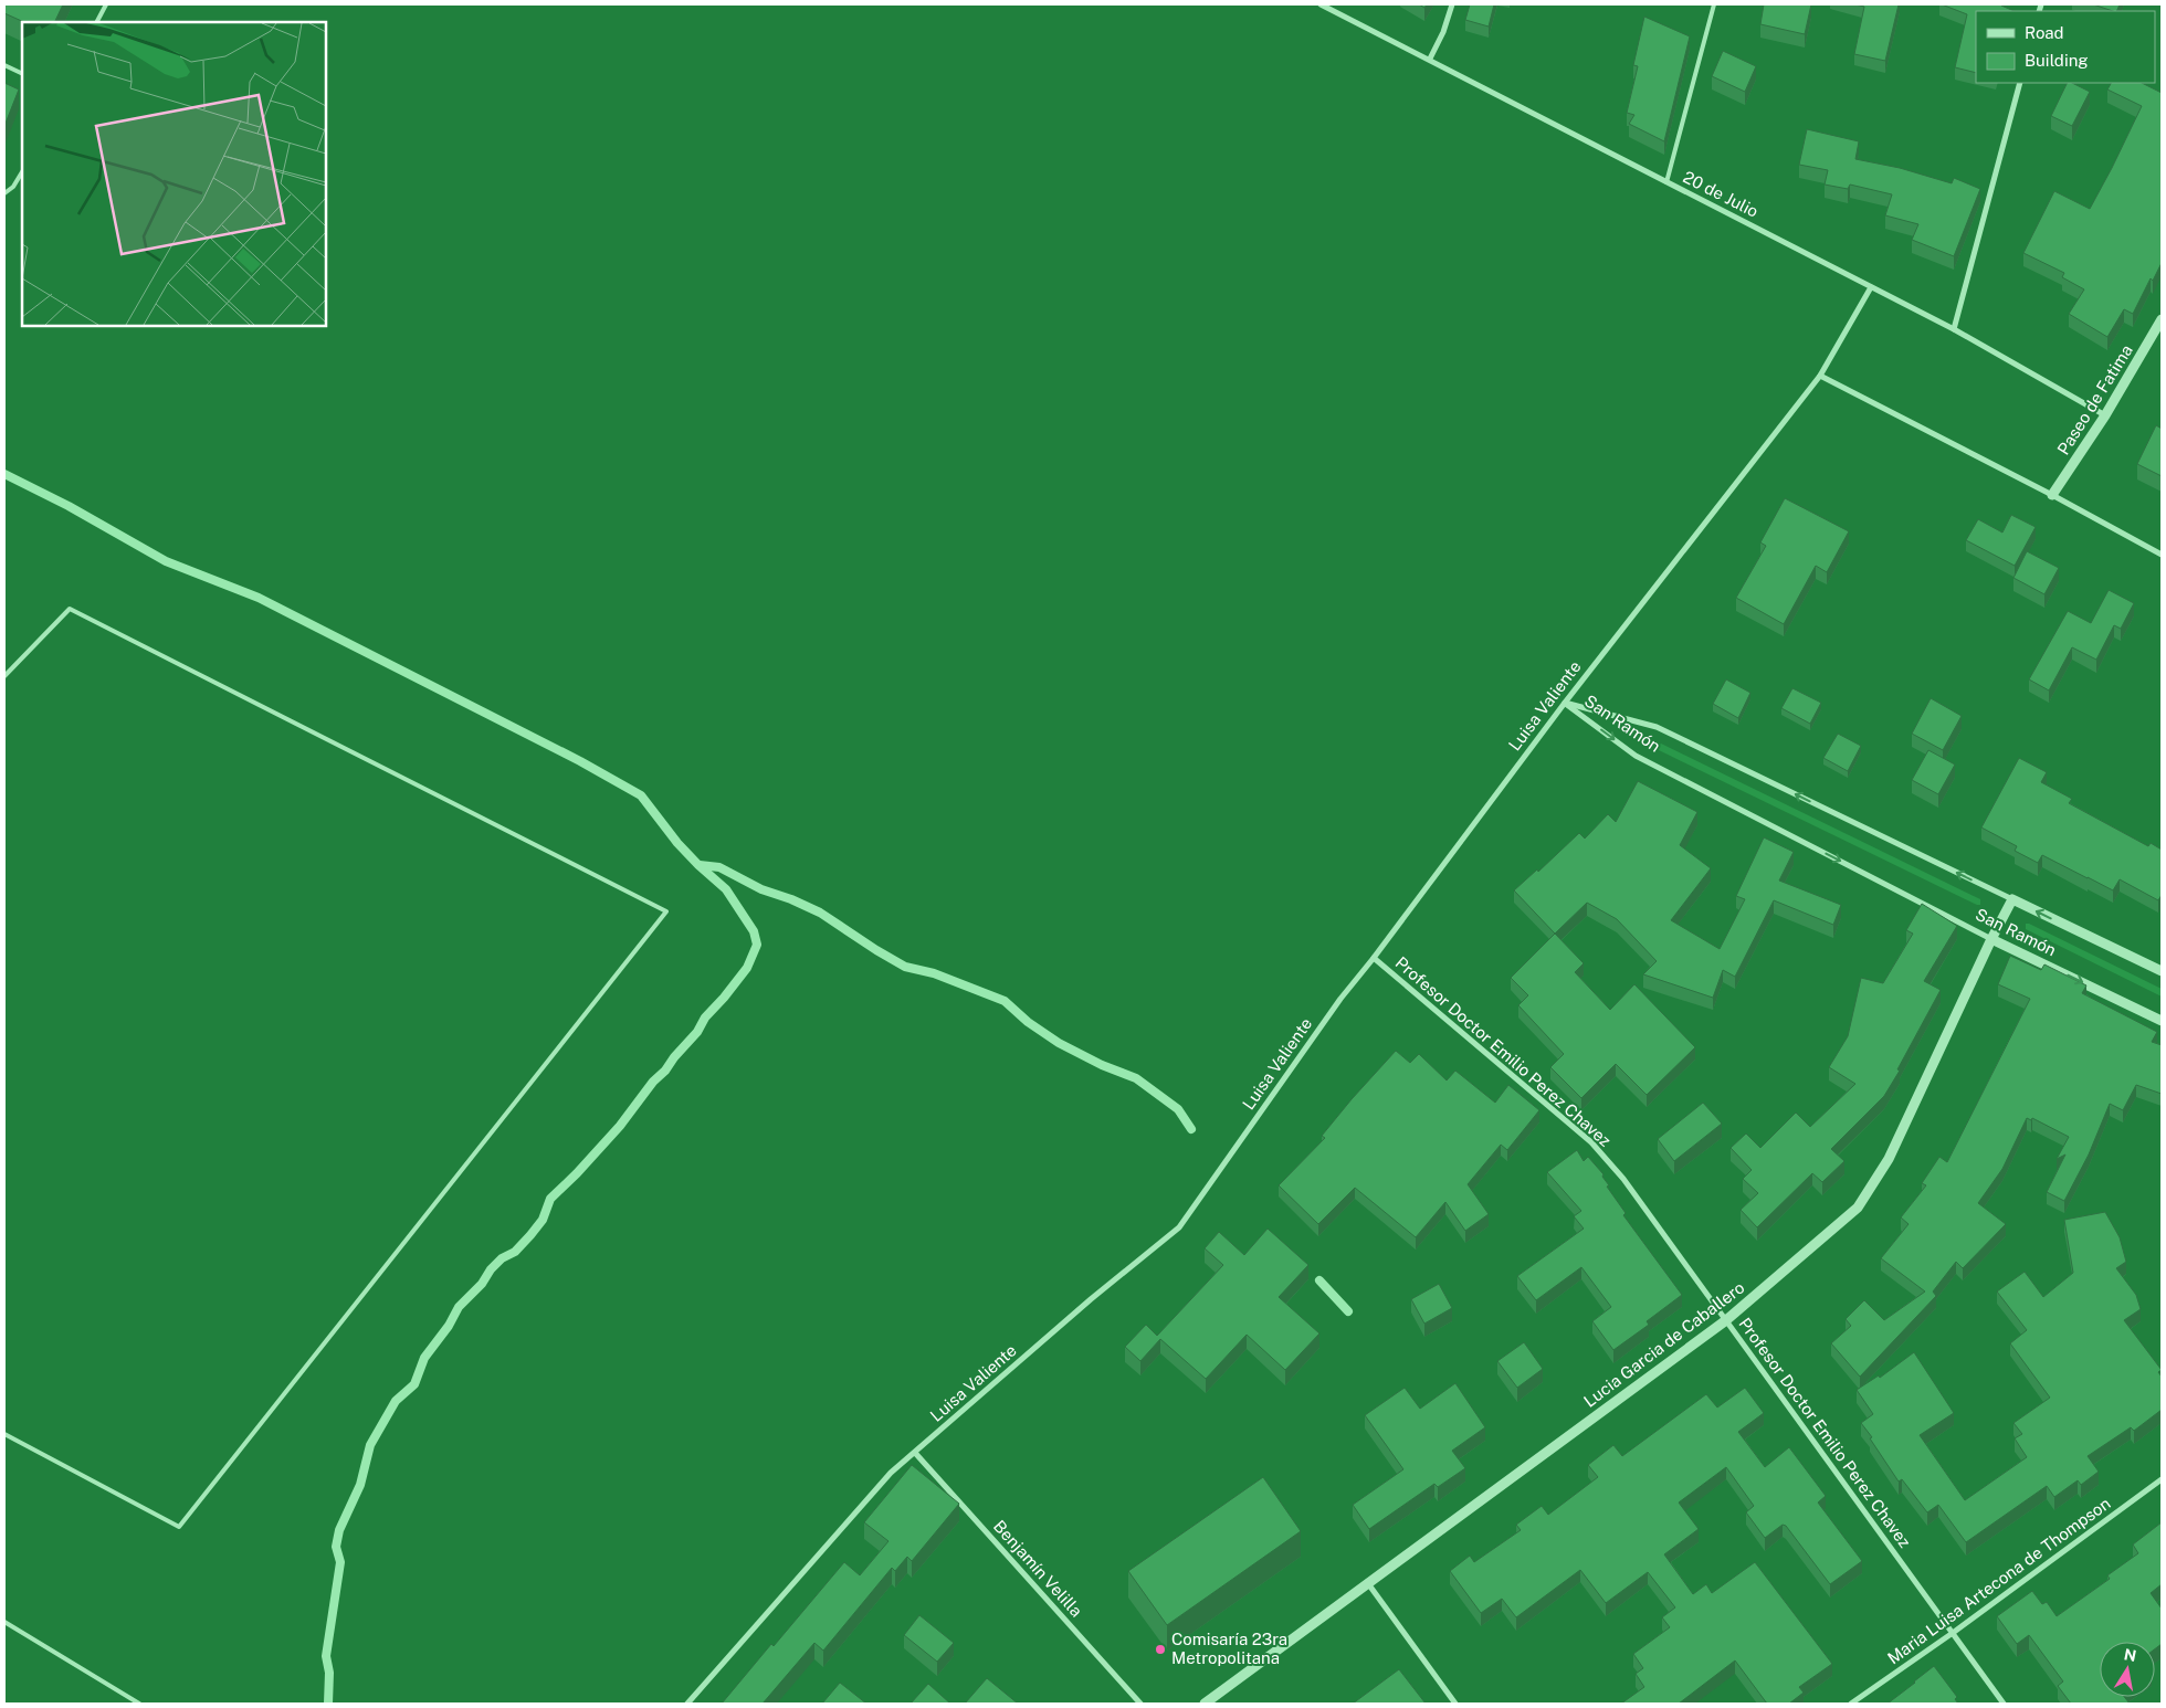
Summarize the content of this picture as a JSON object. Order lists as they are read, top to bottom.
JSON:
{
  "streets": {
    "street": [
      "20 de Julio",
      "Paseo de Fatima",
      "Luisa Valiente",
      "San Ramón",
      "Profesor Doctor Emilio Perez Chavez",
      "Lucia Garcia de Caballero",
      "Benjamín Velilla",
      "Maria Luisa Artecona de Thompson"
    ]
  },
  "crossings": [
    ["20 de Julio", "Paseo de Fatima"],
    ["20 de Julio", "Luisa Valiente"],
    ["Luisa Valiente", "San Ramón"],
    ["Luisa Valiente", "Profesor Doctor Emilio Perez Chavez"],
    ["Luisa Valiente", "Benjamín Velilla"],
    ["San Ramón", "Lucia Garcia de Caballero"],
    ["Profesor Doctor Emilio Perez Chavez", "Lucia Garcia de Caballero"],
    ["Profesor Doctor Emilio Perez Chavez", "Maria Luisa Artecona de Thompson"]
  ],
  "places": ["Comisaría 23ra Metropolitana"],
  "legend": ["Road", "Building"],
  "north": "top"
}
